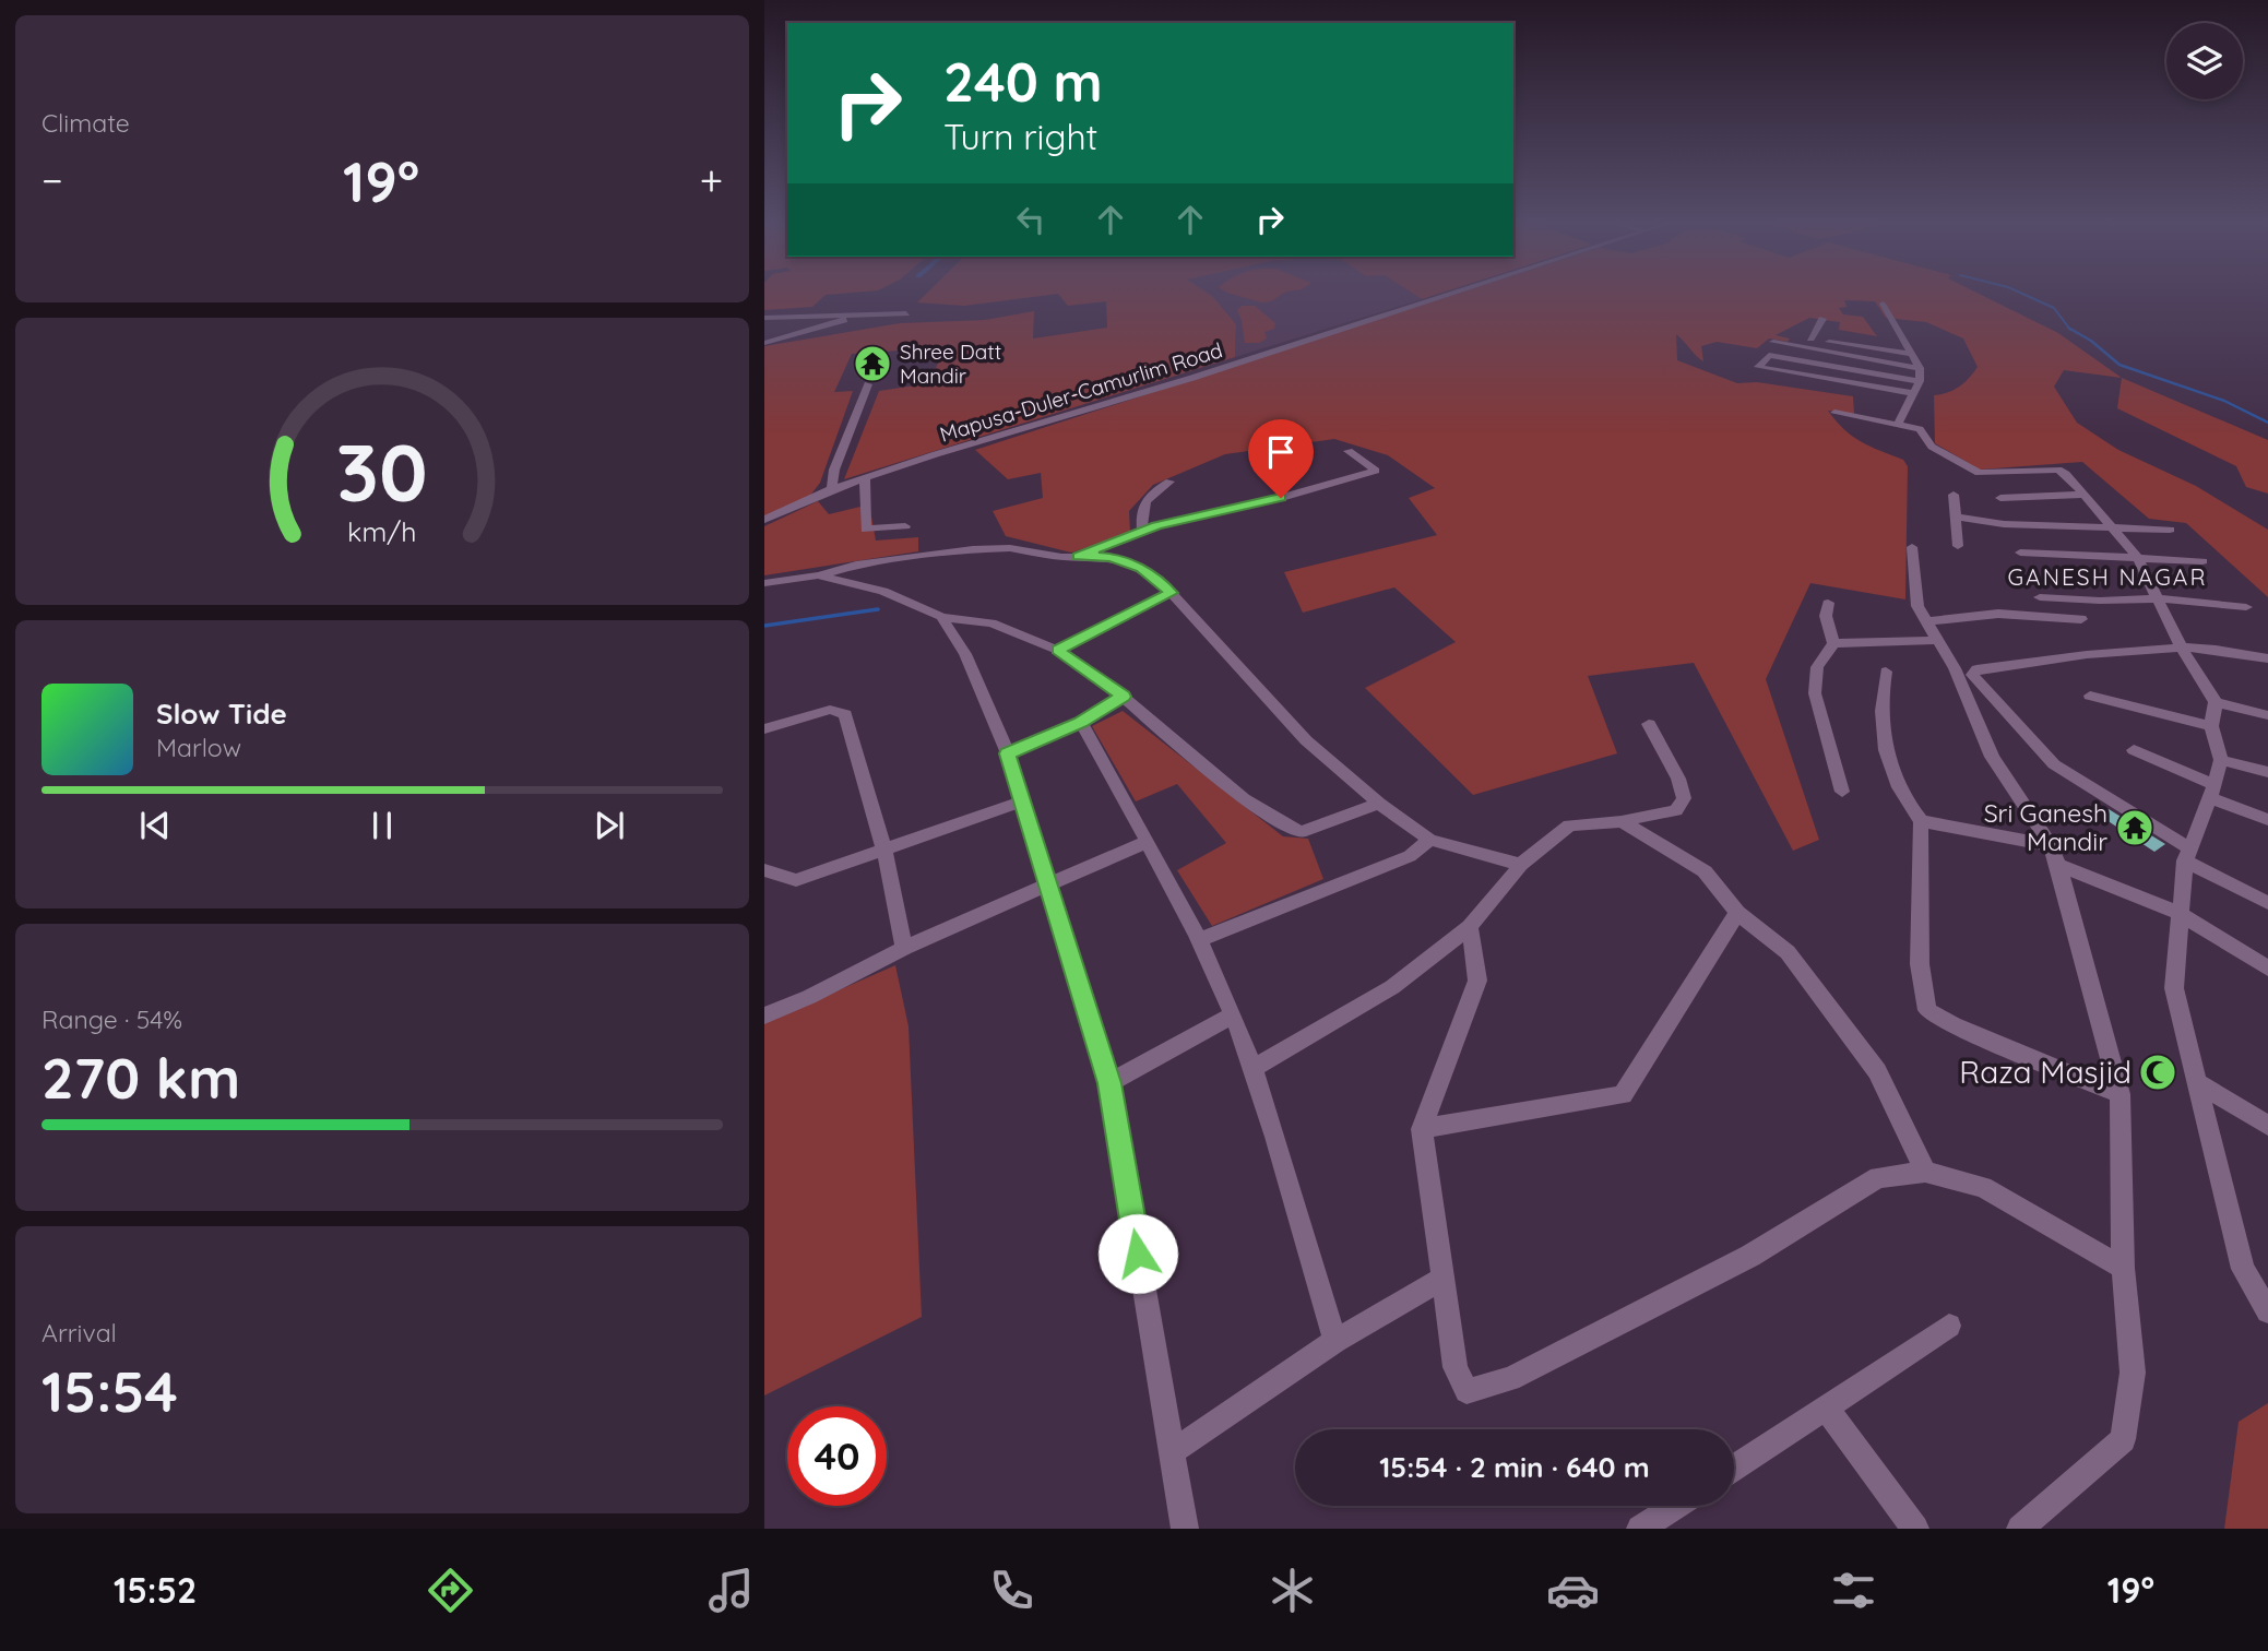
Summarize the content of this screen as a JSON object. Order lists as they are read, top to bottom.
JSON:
{
  "streets": {
    "street": ["Mapusa-Duler-Camurlim Road"]
  },
  "districts": ["GANESH NAGAR"],
  "places": {
    "temple": ["Shree Datt Mandir", "Sri Ganesh Mandir"],
    "mosque": ["Raza Masjid"]
  },
  "page": {
    "tile": [
      "Climate",
      ["Range · 54%", "270 km"],
      ["Arrival", "15:54"]
    ],
    "turn": ["240 m", "Turn right"],
    "heat": ["−", "19°", "+"],
    "song": ["Slow Tide", "Marlow"],
    "limit": "40",
    "trip": "15:54 · 2 min · 640 m",
    "tabs": ["15:52", "19°"],
    "gauge": ["30", "km/h"]
  }
}
